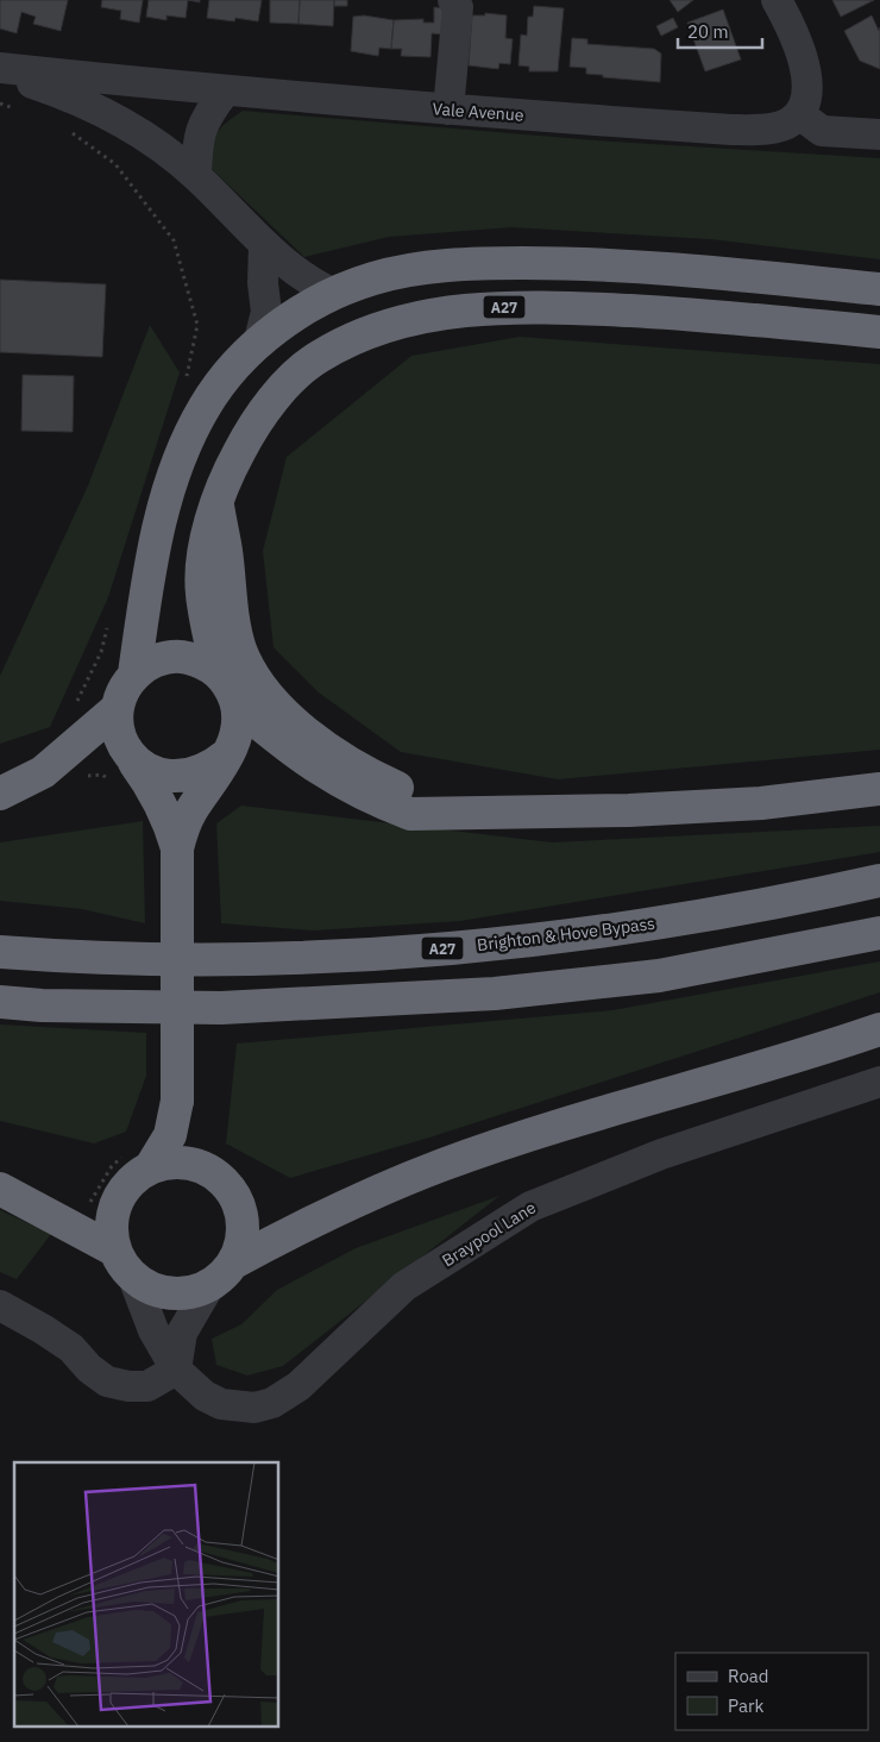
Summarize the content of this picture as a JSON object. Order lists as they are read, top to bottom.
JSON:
{
  "streets": {
    "highway": ["A27", "Brighton & Hove Bypass"],
    "street": ["Vale Avenue", "Braypool Lane"]
  },
  "legend": ["Road", "Park"],
  "scale_bar": "20 m"
}
